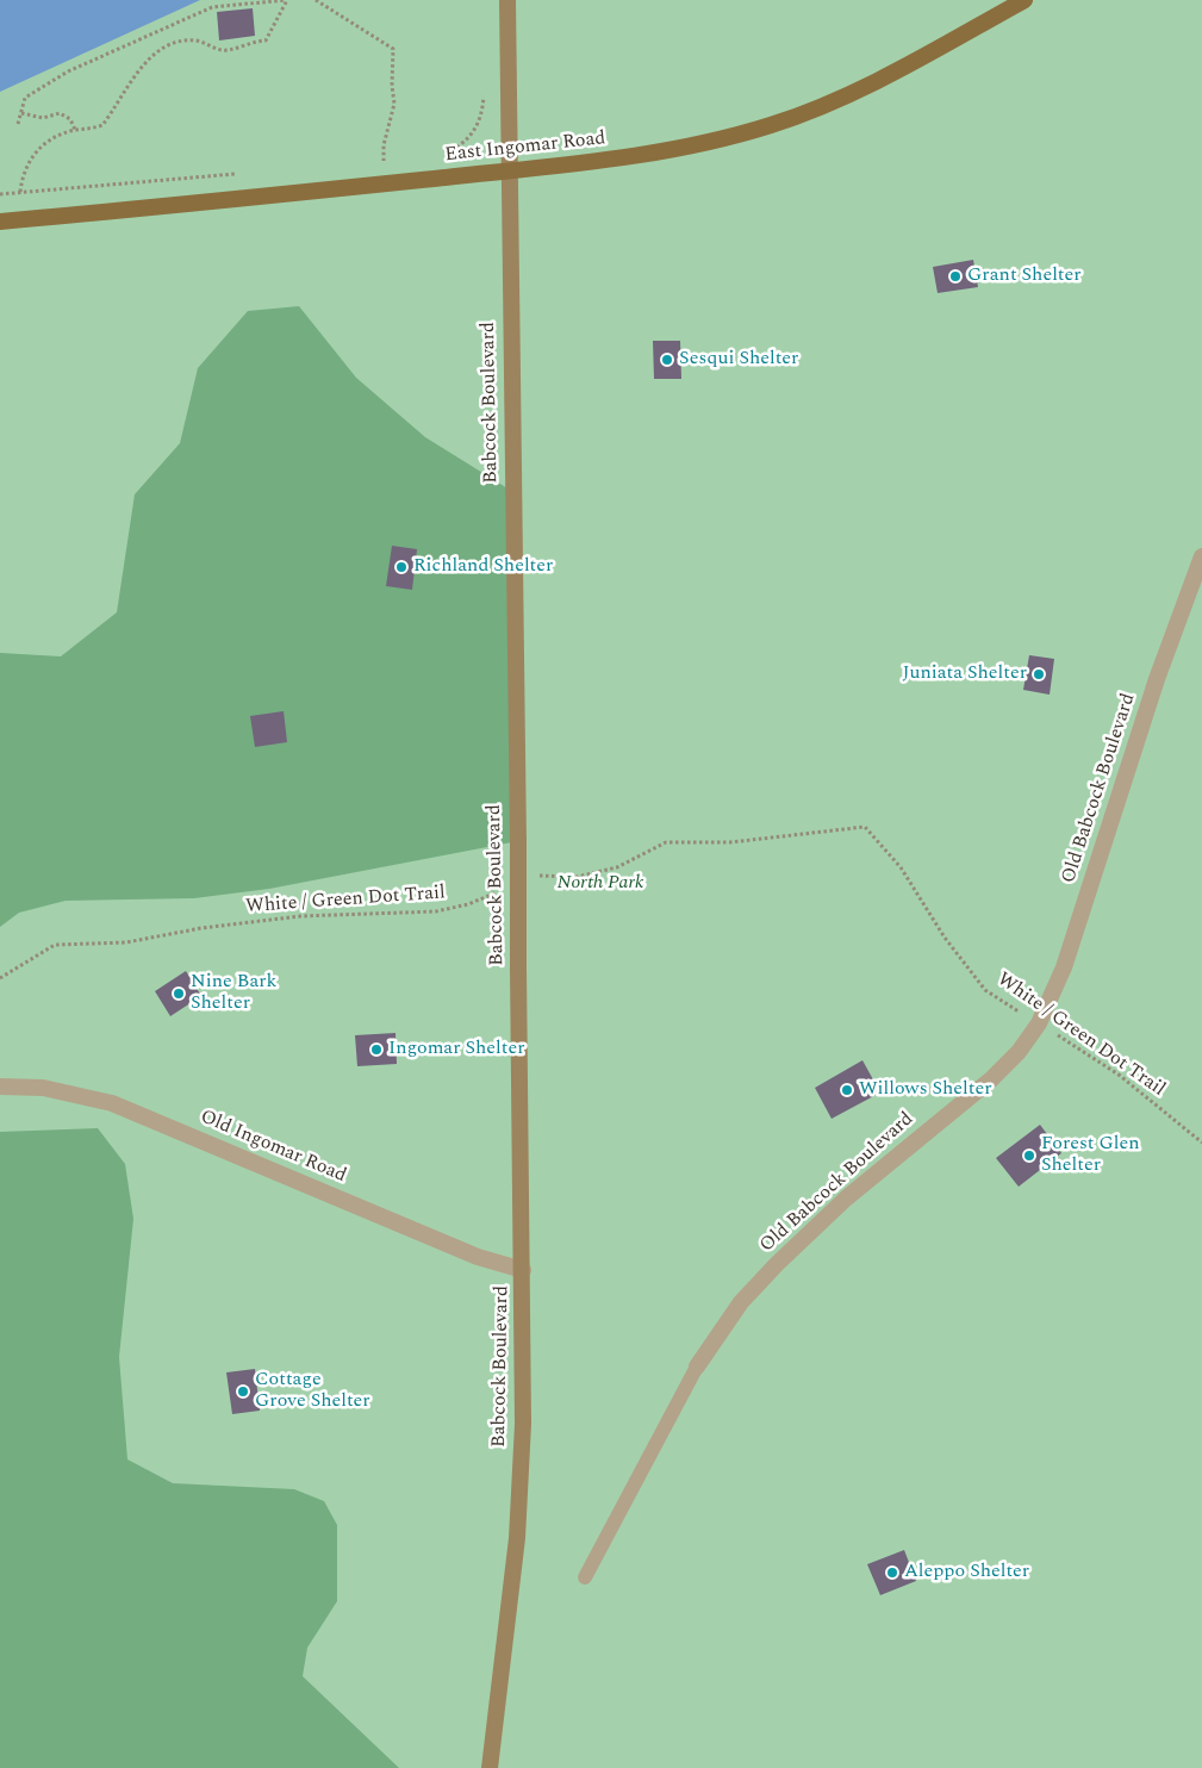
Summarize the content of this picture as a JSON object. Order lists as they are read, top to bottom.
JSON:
{
  "streets": {
    "main road": ["East Ingomar Road", "Babcock Boulevard"],
    "street": ["Old Babcock Boulevard", "Old Ingomar Road"],
    "path": ["White / Green Dot Trail"]
  },
  "crossings": [
    ["East Ingomar Road", "Babcock Boulevard"],
    ["Babcock Boulevard", "Old Ingomar Road"],
    ["Old Babcock Boulevard", "White / Green Dot Trail"]
  ],
  "parks": ["North Park"],
  "places": [
    "Grant Shelter",
    "Sesqui Shelter",
    "Richland Shelter",
    "Juniata Shelter",
    "Nine Bark Shelter",
    "Ingomar Shelter",
    "Willows Shelter",
    "Forest Glen Shelter",
    "Cottage Grove Shelter",
    "Aleppo Shelter"
  ]
}
